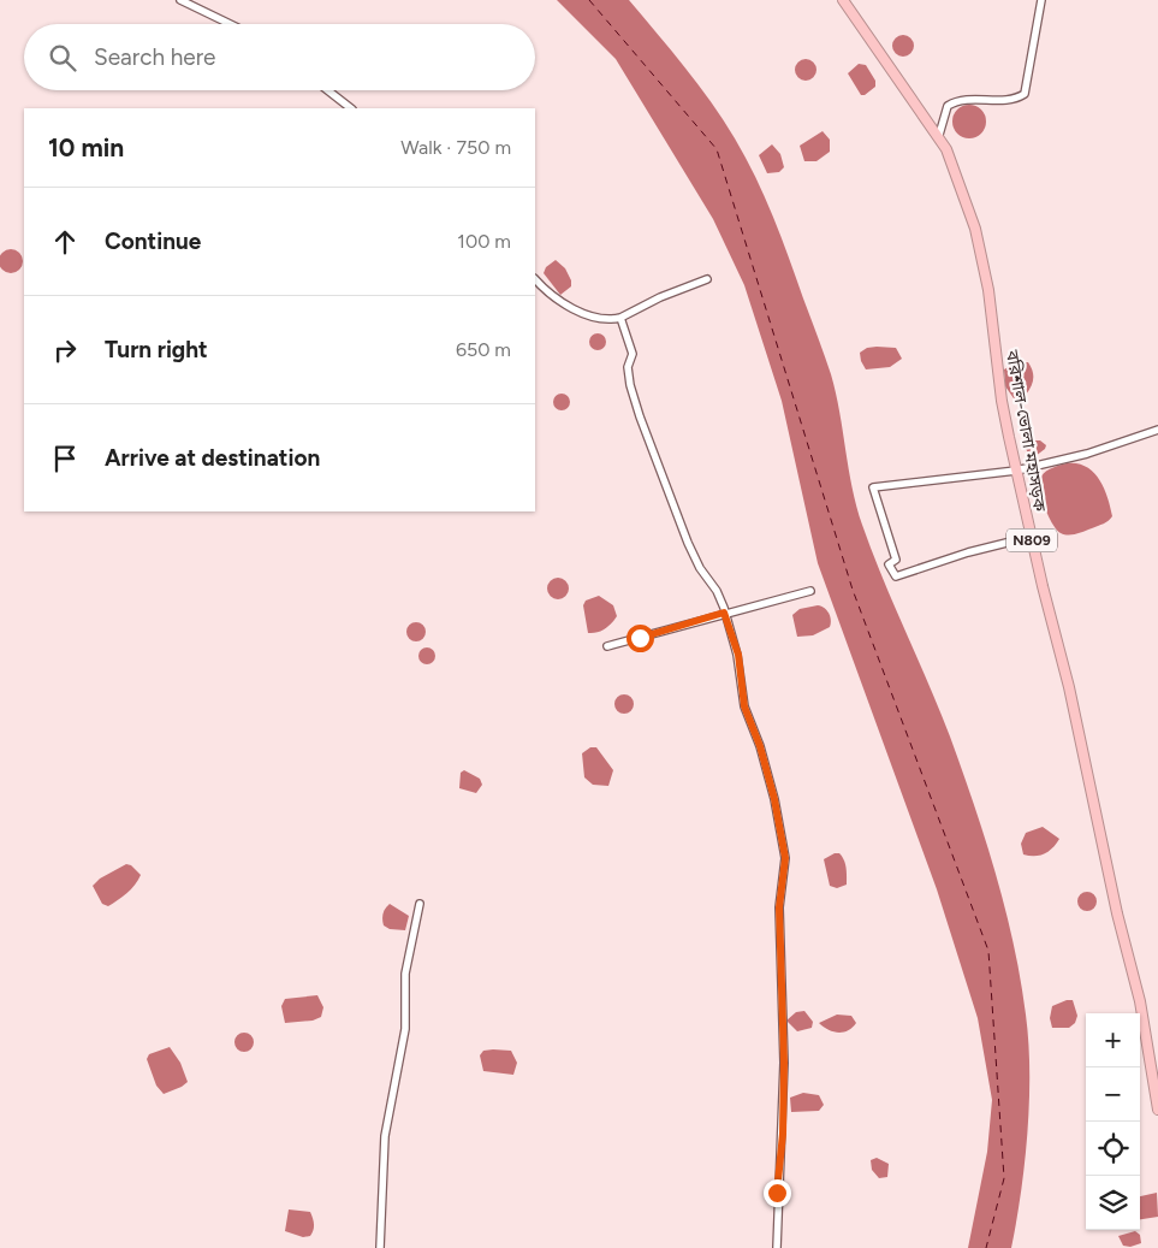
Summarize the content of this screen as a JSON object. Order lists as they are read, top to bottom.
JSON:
{
  "streets": {
    "highway": ["বরিশাল-ভোলা মহাসড়ক", "N809"]
  },
  "page": {
    "search": "Search here",
    "heading": ["10 min", "Walk · 750 m"],
    "list": [
      ["Continue", "100 m"],
      ["Turn right", "650 m"],
      "Arrive at destination"
    ],
    "map_buttons": ["+", "−"]
  }
}
